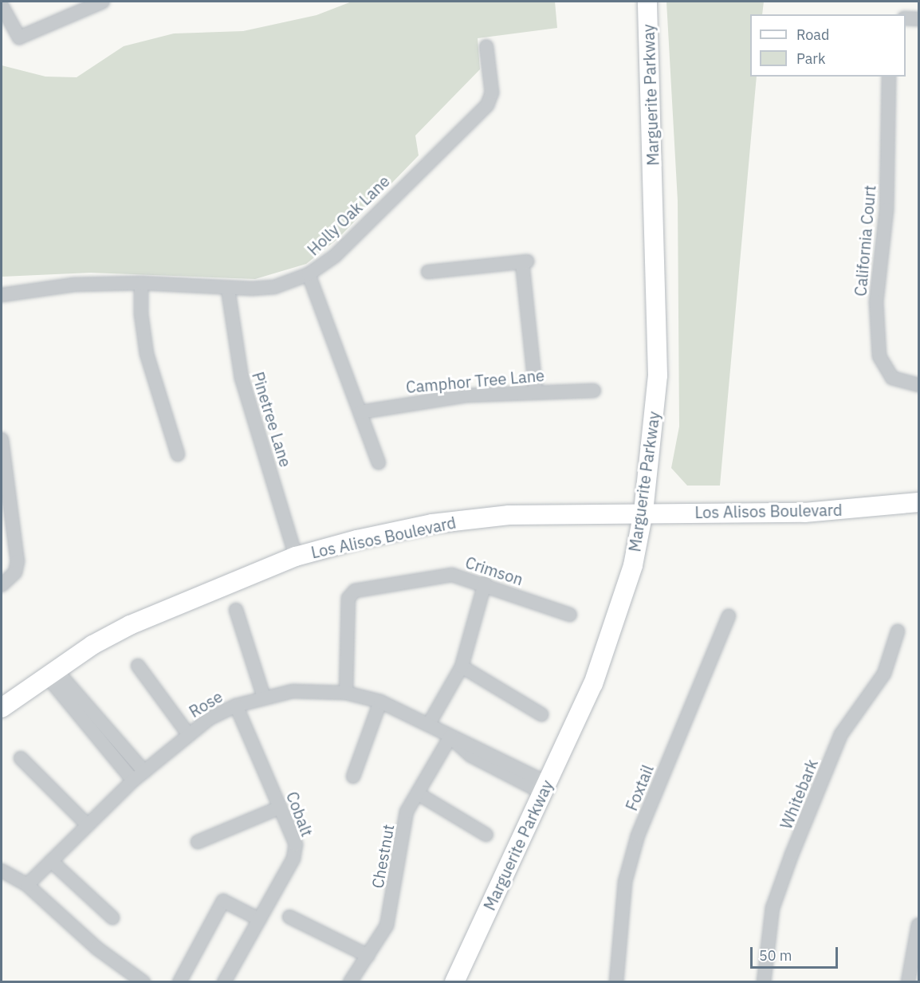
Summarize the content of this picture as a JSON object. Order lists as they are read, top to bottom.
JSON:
{
  "streets": {
    "main road": ["Marguerite Parkway", "Los Alisos Boulevard"],
    "street": [
      "Holly Oak Lane",
      "California Court",
      "Camphor Tree Lane",
      "Pinetree Lane",
      "Crimson",
      "Rose",
      "Foxtail",
      "Whitebark",
      "Cobalt",
      "Chestnut"
    ]
  },
  "crossings": [
    ["Marguerite Parkway", "Los Alisos Boulevard"],
    ["Marguerite Parkway", "Rose"],
    ["Holly Oak Lane", "Pinetree Lane"],
    ["Pinetree Lane", "Los Alisos Boulevard"],
    ["Crimson", "Rose"],
    ["Rose", "Cobalt"],
    ["Rose", "Chestnut"]
  ],
  "legend": ["Road", "Park"],
  "scale_bar": "50 m"
}
